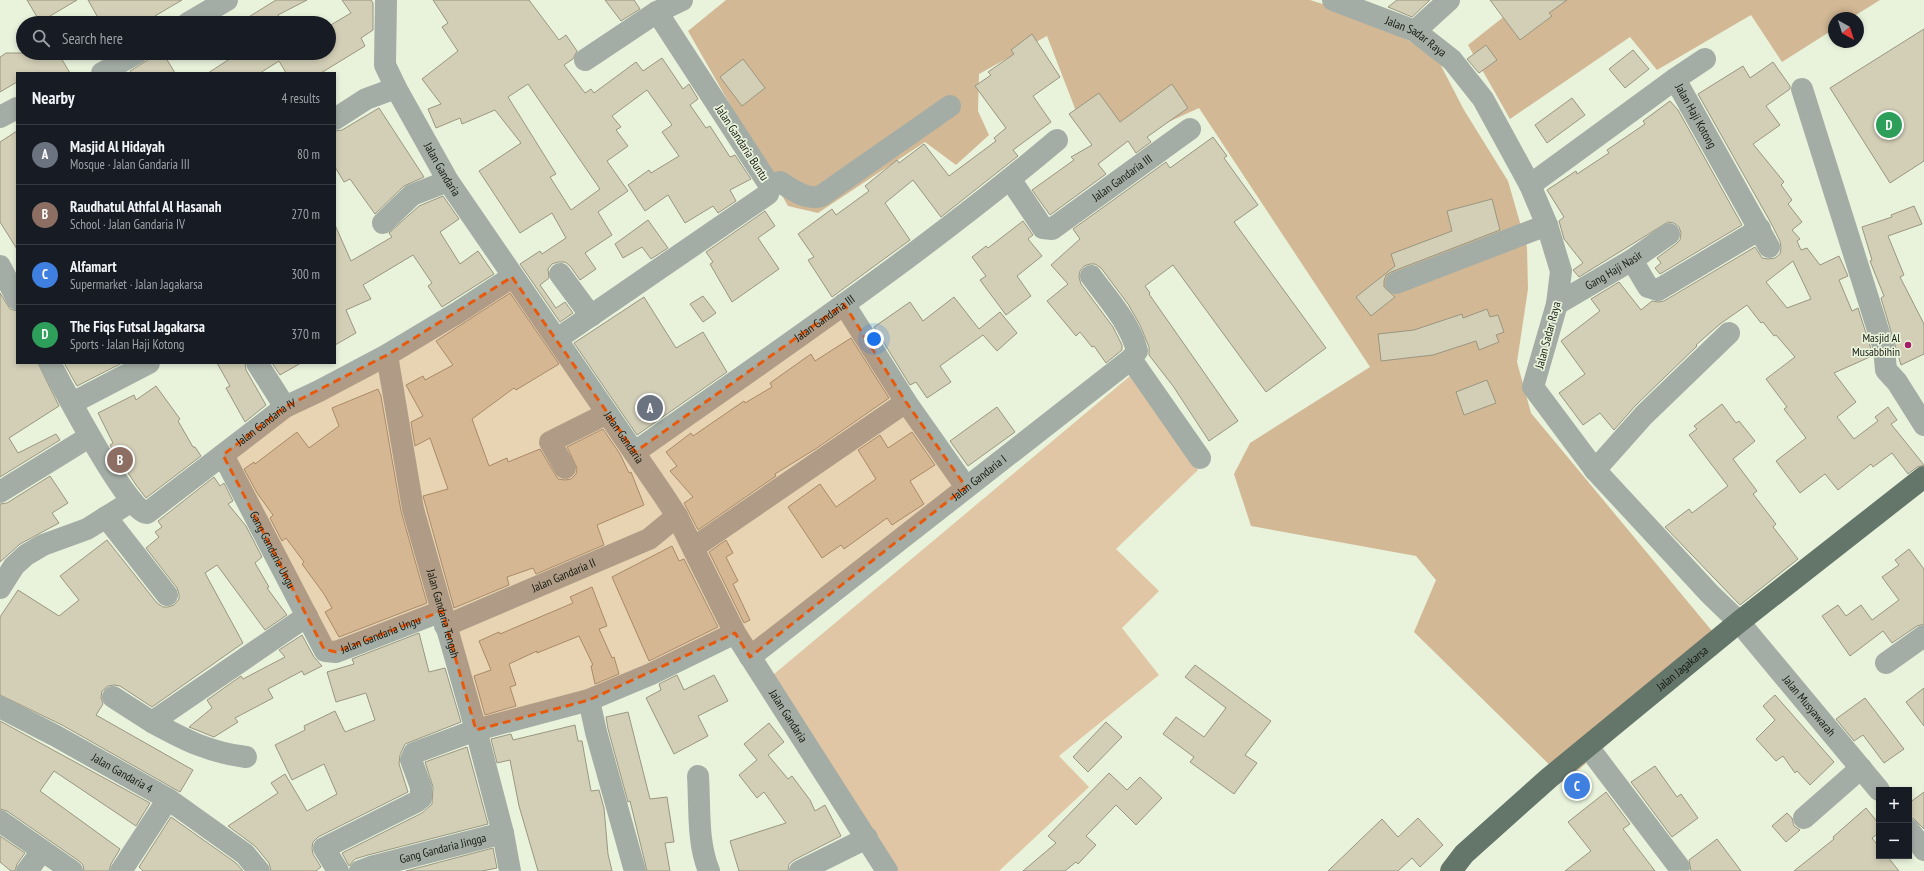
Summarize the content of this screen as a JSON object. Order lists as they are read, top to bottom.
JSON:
{
  "streets": {
    "main road": ["Jalan Jagakarsa"],
    "street": [
      "Jalan Sadar Raya",
      "Jalan Haji Kotong",
      "Jalan Gandaria Buntu",
      "Jalan Gandaria",
      "Jalan Gandaria III",
      "Gang Haji Nasir",
      "Jalan Gandaria IV",
      "Jalan Gandaria I",
      "Gang Gandaria Ungu",
      "Jalan Gandaria II",
      "Jalan Gandaria Tengah",
      "Jalan Gandaria Ungu",
      "Jalan Musyawarah",
      "Jalan Gandaria 4",
      "Gang Gandaria Jingga"
    ]
  },
  "crossings": [
    ["Jalan Sadar Raya", "Jalan Haji Kotong"],
    ["Jalan Sadar Raya", "Gang Haji Nasir"],
    ["Jalan Sadar Raya", "Jalan Jagakarsa"],
    ["Jalan Sadar Raya", "Jalan Musyawarah"],
    ["Jalan Haji Kotong", "Gang Haji Nasir"],
    ["Jalan Gandaria Buntu", "Jalan Gandaria"],
    ["Jalan Gandaria", "Jalan Gandaria III"],
    ["Jalan Gandaria", "Jalan Gandaria IV"],
    ["Jalan Gandaria", "Jalan Gandaria I"],
    ["Jalan Gandaria", "Jalan Gandaria II"],
    ["Jalan Gandaria IV", "Gang Gandaria Ungu"],
    ["Jalan Gandaria IV", "Jalan Gandaria Tengah"],
    ["Gang Gandaria Ungu", "Jalan Gandaria Ungu"],
    ["Jalan Gandaria II", "Jalan Gandaria Tengah"],
    ["Jalan Gandaria II", "Jalan Gandaria Ungu"],
    ["Jalan Gandaria Tengah", "Jalan Gandaria Ungu"],
    ["Jalan Gandaria Tengah", "Gang Gandaria Jingga"],
    ["Jalan Jagakarsa", "Jalan Musyawarah"]
  ],
  "places": ["Masjid Al Musabbihin"],
  "north": "bottom right",
  "page": {
    "search": "Search here",
    "heading": ["Nearby", "4 results"],
    "pins": [
      "D",
      "A",
      "B",
      "C"
    ],
    "list": [
      {
        "mark": "A",
        "name": "Masjid Al Hidayah",
        "note": "Mosque · Jalan Gandaria III",
        "value": "80 m"
      },
      {
        "mark": "B",
        "name": "Raudhatul Athfal Al Hasanah",
        "note": "School · Jalan Gandaria IV",
        "value": "270 m"
      },
      {
        "mark": "C",
        "name": "Alfamart",
        "note": "Supermarket · Jalan Jagakarsa",
        "value": "300 m"
      },
      {
        "mark": "D",
        "name": "The Fiqs Futsal Jagakarsa",
        "note": "Sports · Jalan Haji Kotong",
        "value": "370 m"
      }
    ],
    "map_buttons": ["+", "−"]
  }
}
